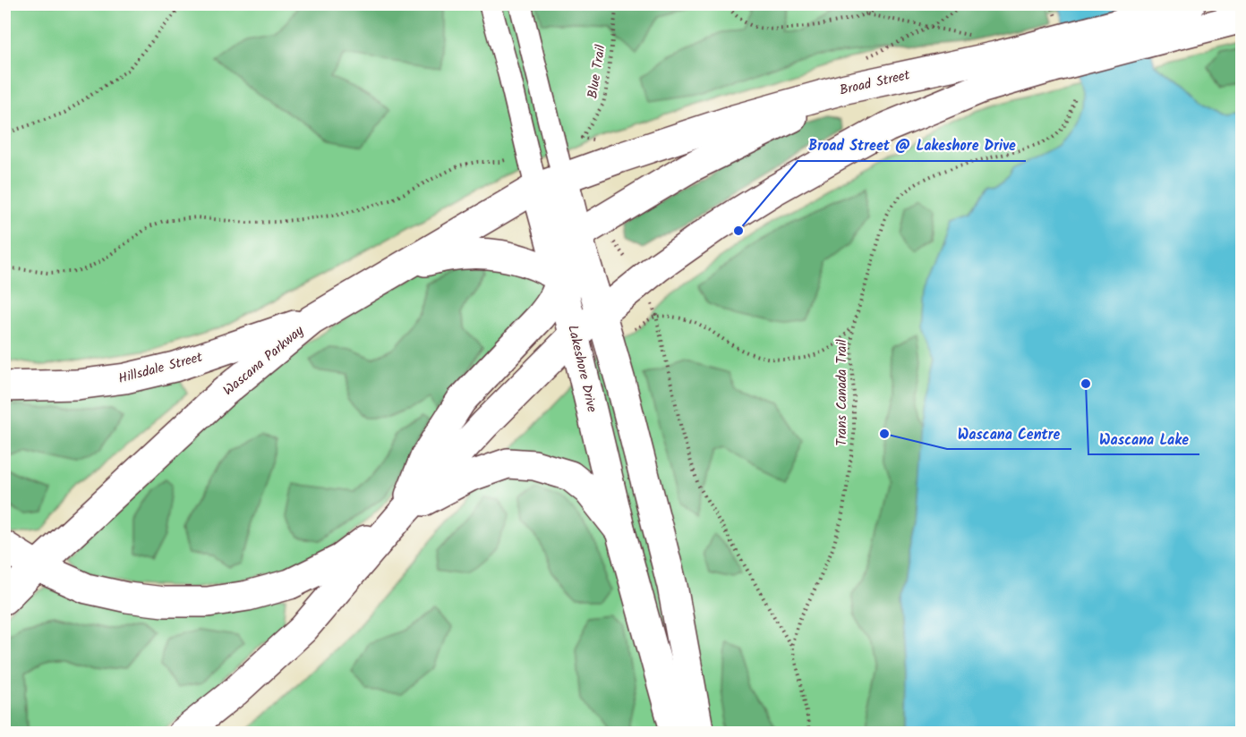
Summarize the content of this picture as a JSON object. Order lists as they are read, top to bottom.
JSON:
{
  "streets": {
    "main road": [
      "Broad Street",
      "Wascana Parkway",
      "Hillsdale Street",
      "Lakeshore Drive"
    ],
    "path": ["Blue Trail", "Trans Canada Trail"]
  },
  "crossings": [
    ["Broad Street", "Wascana Parkway"],
    ["Wascana Parkway", "Hillsdale Street"],
    ["Wascana Parkway", "Lakeshore Drive"]
  ],
  "places": ["Broad Street @ Lakeshore Drive", "Wascana Lake", "Wascana Centre"]
}
